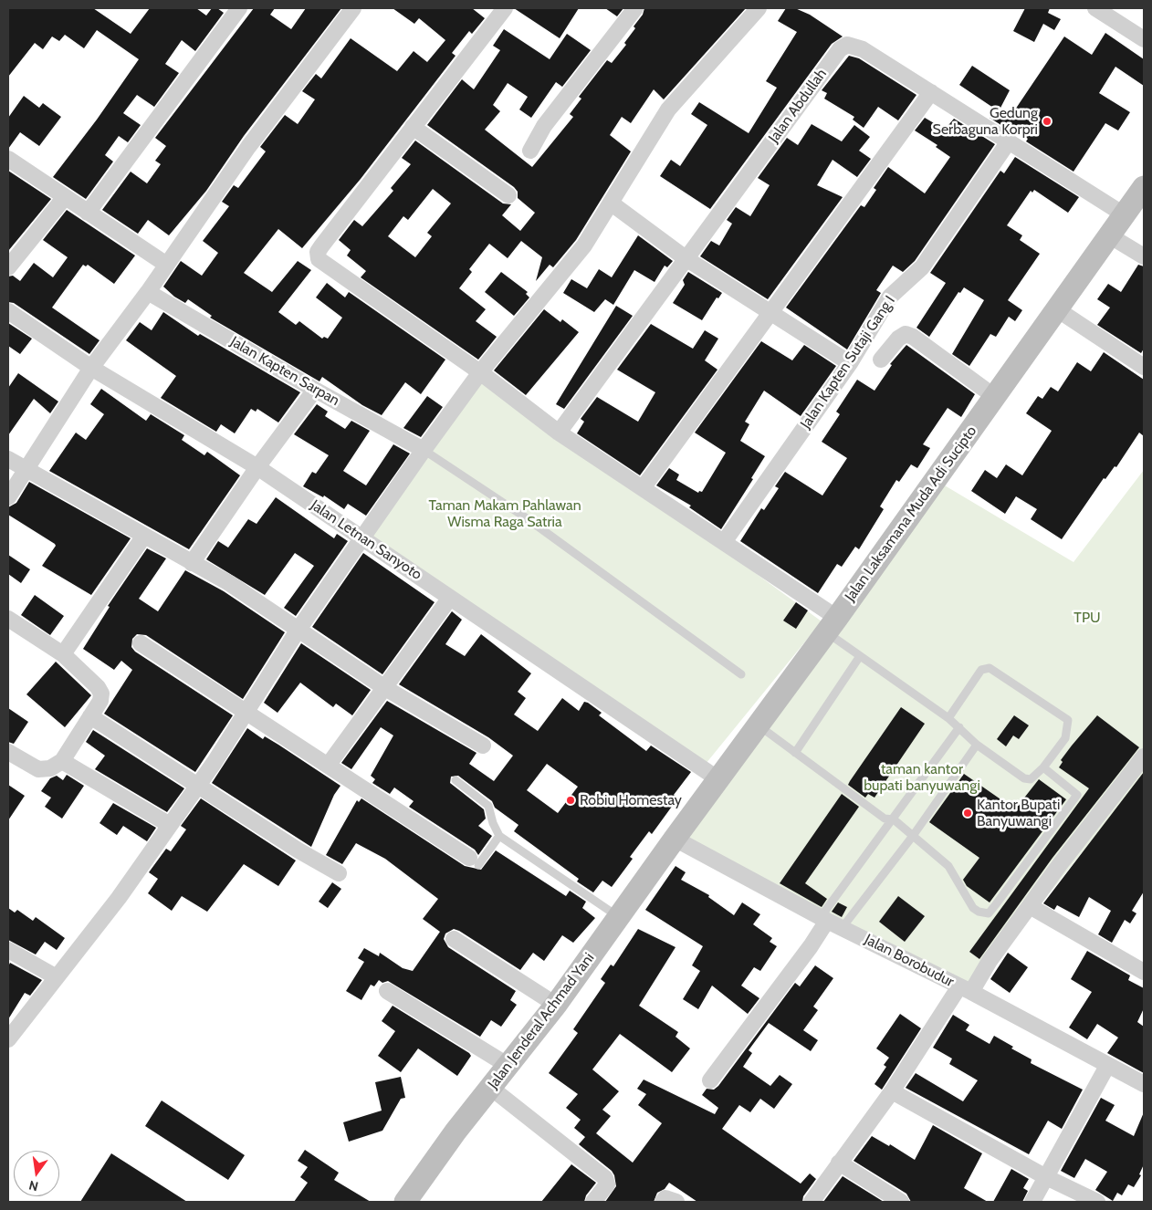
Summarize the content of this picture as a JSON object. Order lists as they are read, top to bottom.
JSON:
{
  "streets": {
    "main road": ["Jalan Laksamana Muda Adi Sucipto", "Jalan Jenderal Achmad Yani"],
    "street": [
      "Jalan Abdullah",
      "Jalan Kapten Sutaji Gang I",
      "Jalan Kapten Sarpan",
      "Jalan Letnan Sanyoto",
      "Jalan Borobudur"
    ]
  },
  "crossings": [
    ["Jalan Abdullah", "Jalan Kapten Sutaji Gang I"],
    ["Jalan Abdullah", "Jalan Laksamana Muda Adi Sucipto"],
    ["Jalan Laksamana Muda Adi Sucipto", "Jalan Letnan Sanyoto"],
    ["Jalan Laksamana Muda Adi Sucipto", "Jalan Borobudur"],
    ["Jalan Laksamana Muda Adi Sucipto", "Jalan Jenderal Achmad Yani"],
    ["Jalan Borobudur", "Jalan Jenderal Achmad Yani"]
  ],
  "parks": ["Taman Makam Pahlawan Wisma Raga Satria", "TPU", "taman kantor bupati banyuwangi"],
  "places": ["Gedung Serbaguna Korpri", "Robiu Homestay", "Kantor Bupati Banyuwangi"],
  "north": "bottom"
}
